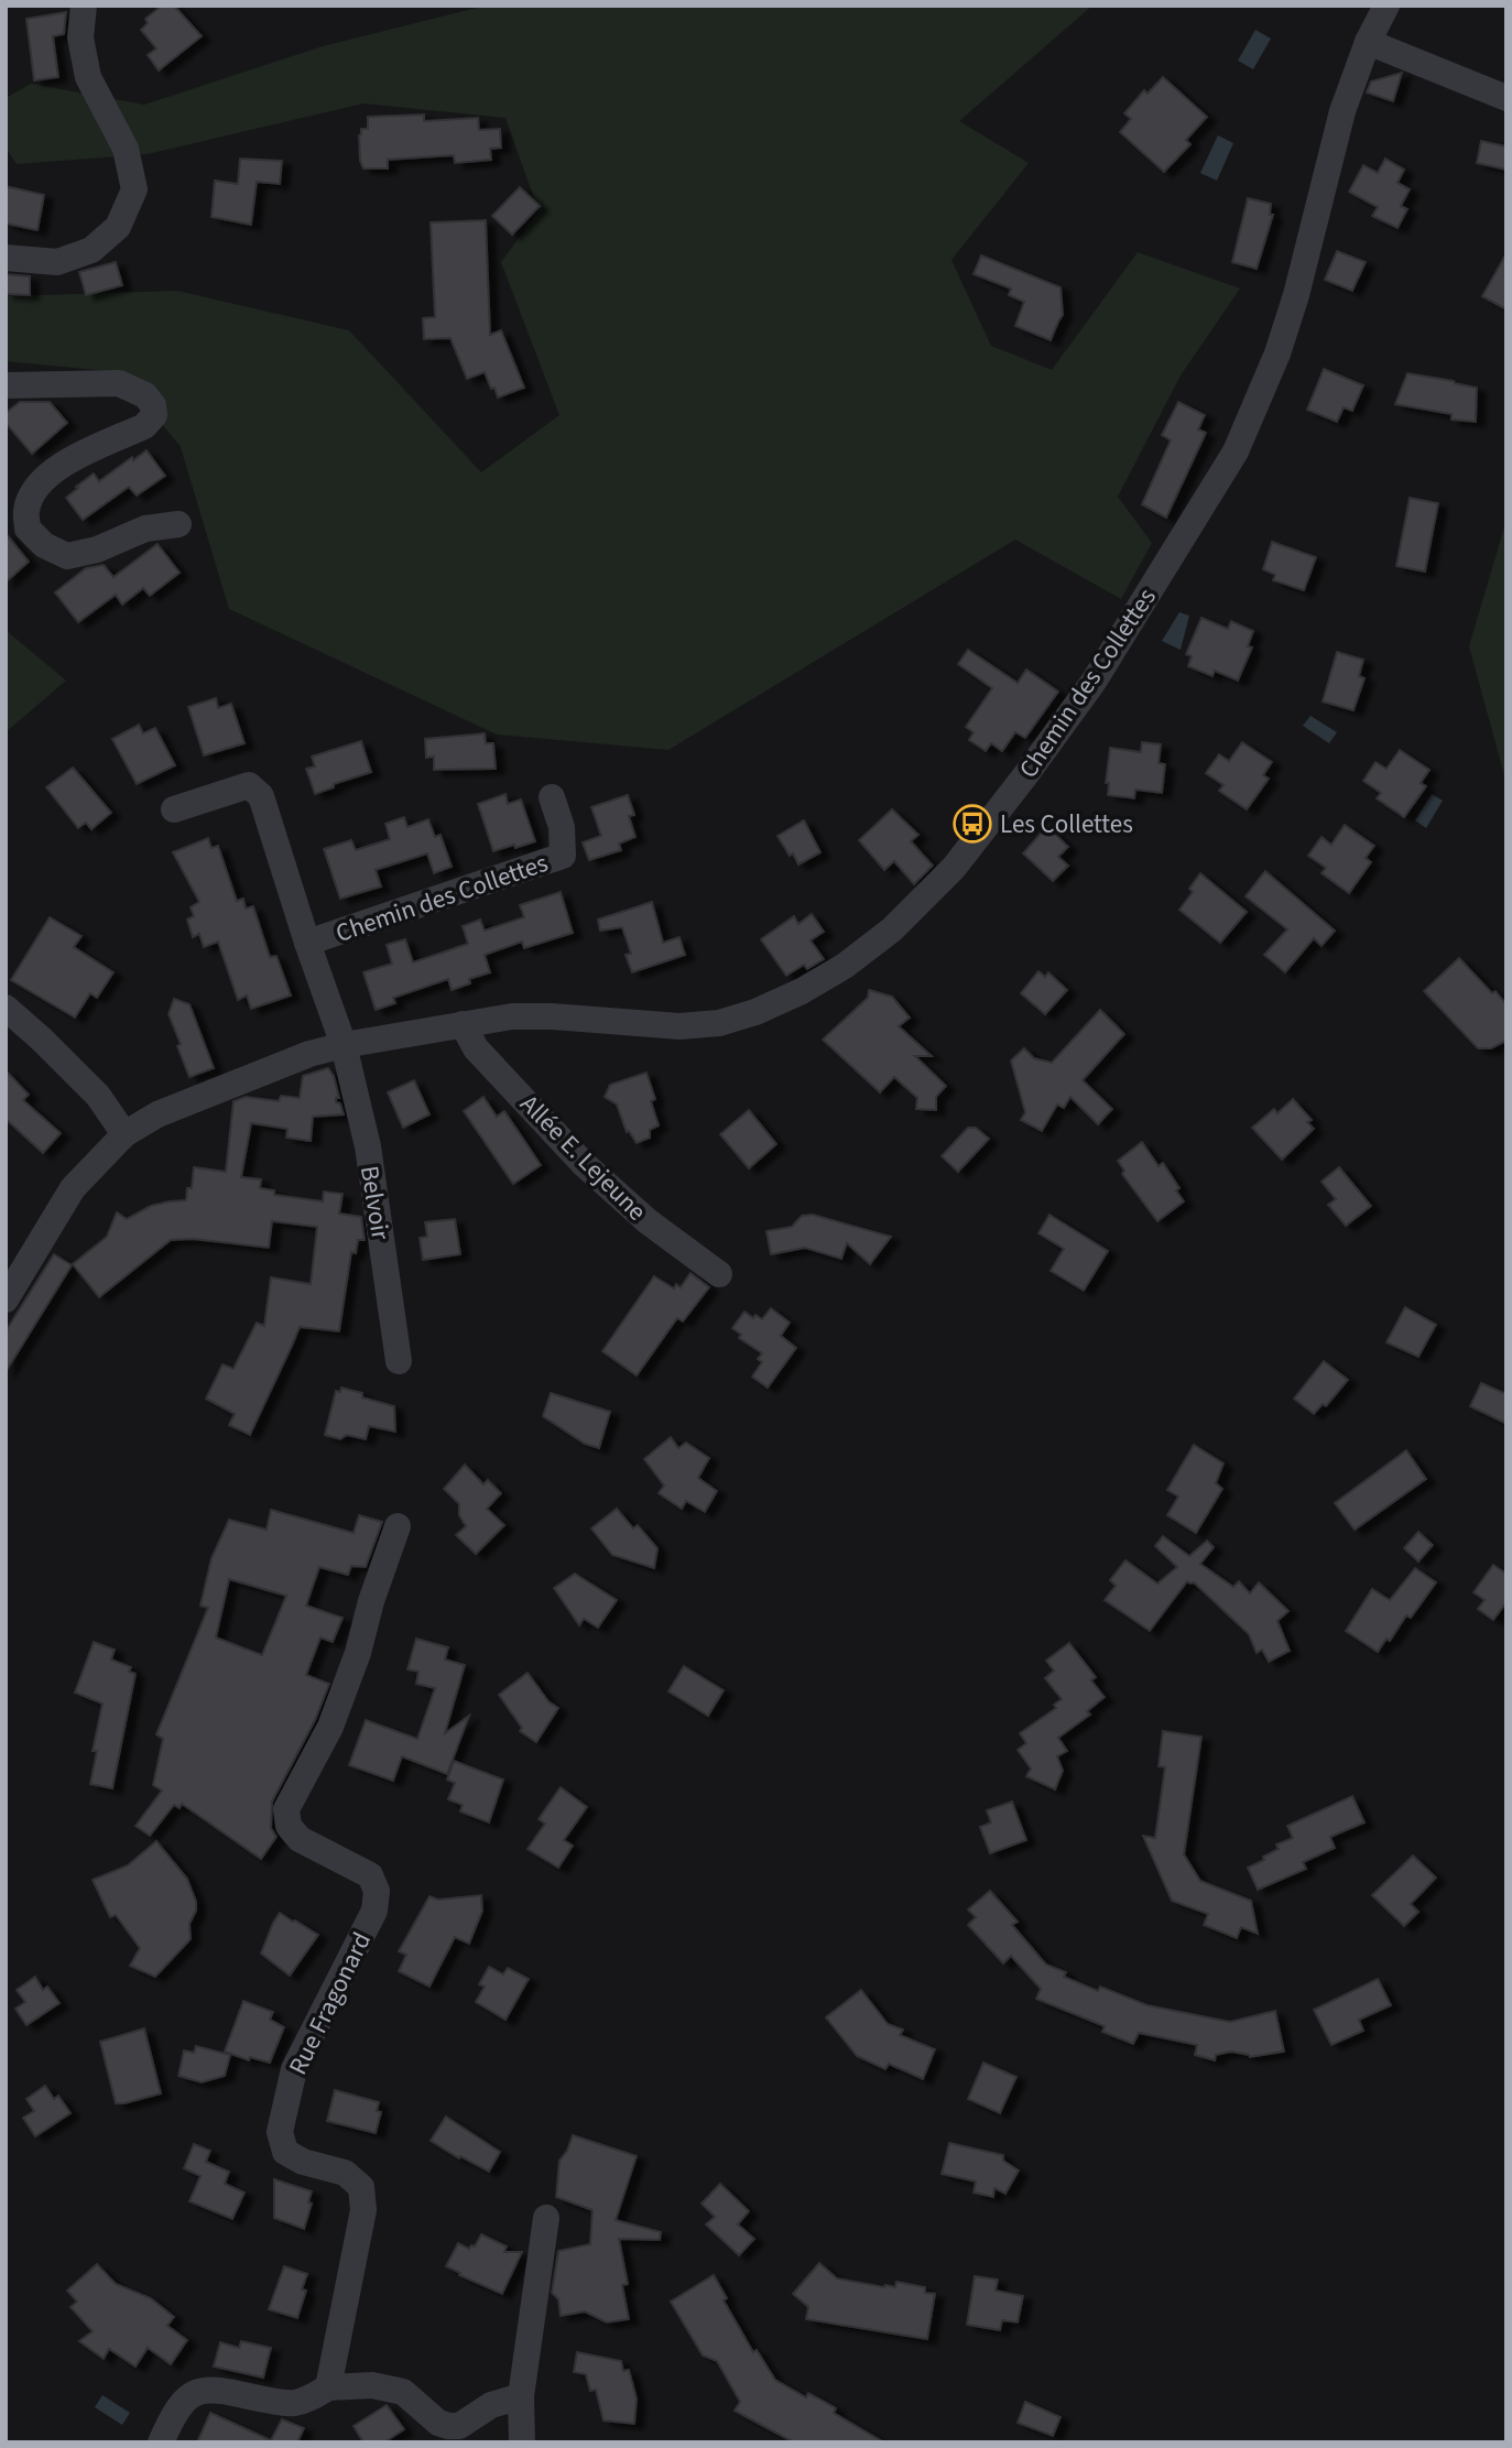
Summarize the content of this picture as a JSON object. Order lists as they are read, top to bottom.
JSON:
{
  "streets": {
    "street": [
      "Chemin des Collettes",
      "Allée E. Lejeune",
      "Belvoir",
      "Rue Fragonard"
    ]
  },
  "crossings": [
    ["Chemin des Collettes", "Allée E. Lejeune"],
    ["Chemin des Collettes", "Belvoir"]
  ],
  "places": {
    "bus stop": ["Les Collettes"]
  }
}
